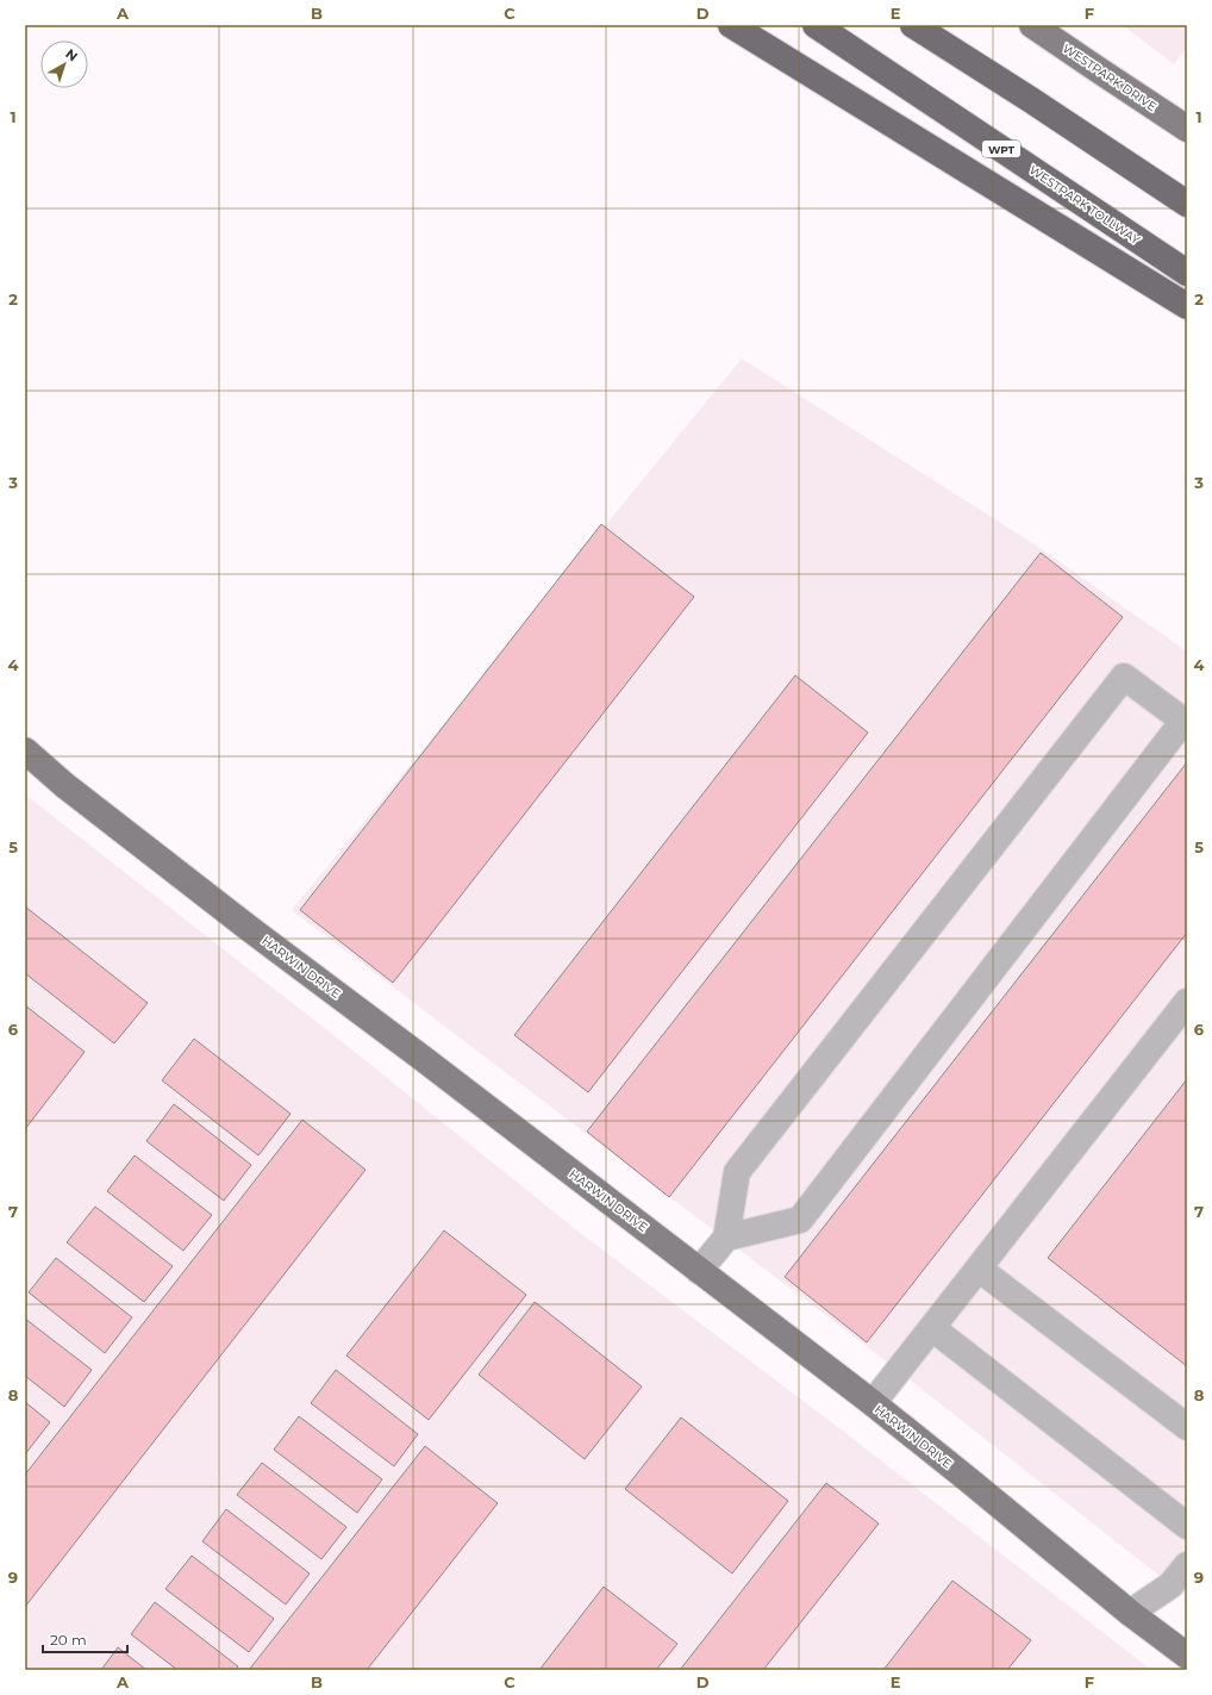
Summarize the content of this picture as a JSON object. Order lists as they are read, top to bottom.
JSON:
{
  "streets": {
    "highway": ["WPT", "WESTPARK TOLLWAY"],
    "main road": ["WESTPARK DRIVE", "HARWIN DRIVE"]
  },
  "scale_bar": "20 m",
  "north": "top right",
  "grid": {
    "columns": [
      "A",
      "B",
      "C",
      "D",
      "E",
      "F"
    ],
    "rows": [
      "1",
      "2",
      "3",
      "4",
      "5",
      "6",
      "7",
      "8",
      "9"
    ]
  }
}
